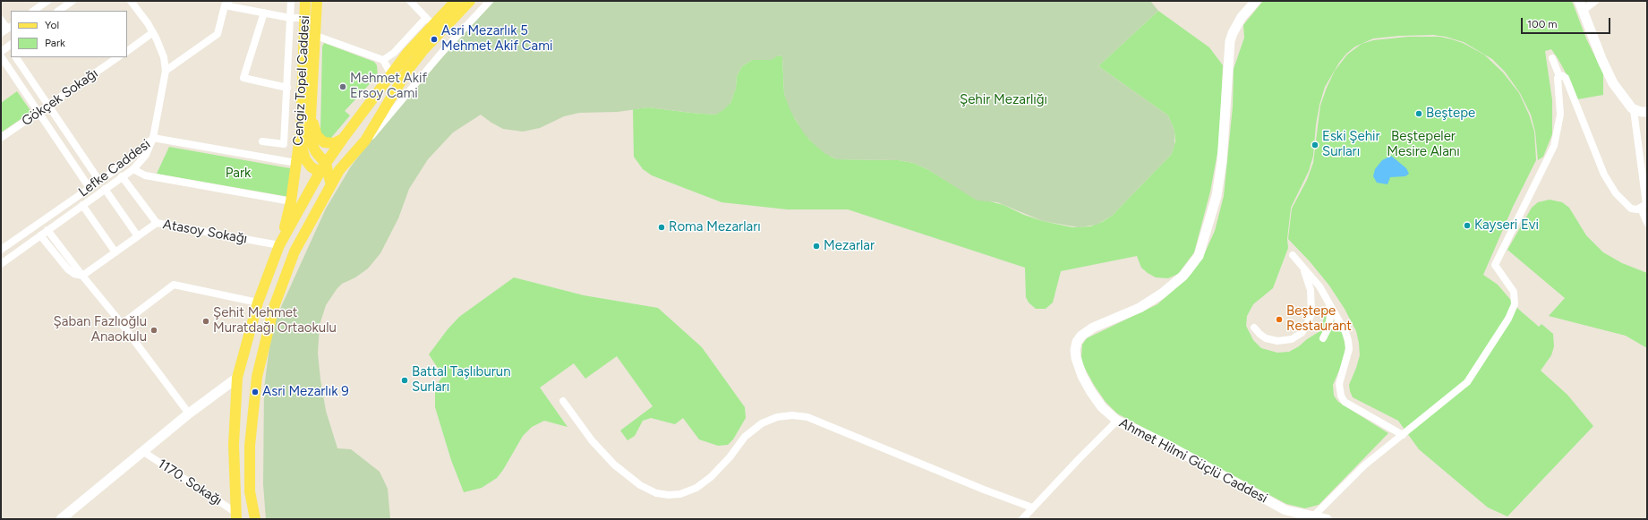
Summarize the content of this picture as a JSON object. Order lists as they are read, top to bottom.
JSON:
{
  "streets": {
    "main road": ["Cengiz Topel Caddesi"],
    "street": [
      "Gökçek Sokağı",
      "Lefke Caddesi",
      "Atasoy Sokağı",
      "Ahmet Hilmi Güçlü Caddesi",
      "1170. Sokağı"
    ]
  },
  "crossings": [
    ["Cengiz Topel Caddesi", "Atasoy Sokağı"]
  ],
  "parks": ["Şehir Mezarlığı", "Beştepeler Mesire Alanı", "Park"],
  "places": [
    "Asri Mezarlık 5 Mehmet Akif Cami",
    "Mehmet Akif Ersoy Cami",
    "Beştepe",
    "Eski Şehir Surları",
    "Kayseri Evi",
    "Roma Mezarları",
    "Mezarlar",
    "Beştepe Restaurant",
    "Şehit Mehmet Muratdağı Ortaokulu",
    "Şaban Fazlıoğlu Anaokulu",
    "Battal Taşlıburun Surları",
    "Asri Mezarlık 9"
  ],
  "legend": ["Yol", "Park"],
  "scale_bar": "100 m"
}
